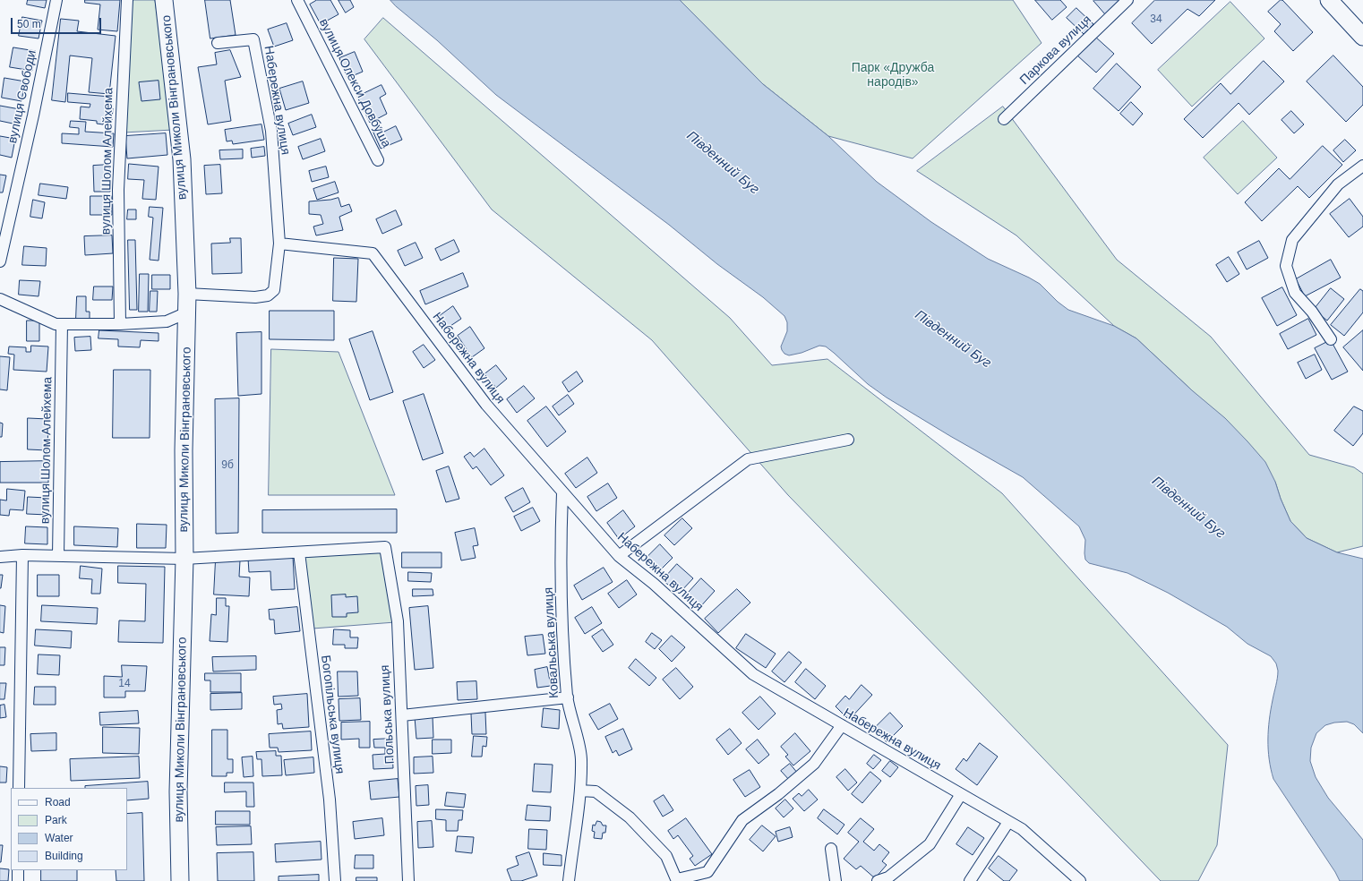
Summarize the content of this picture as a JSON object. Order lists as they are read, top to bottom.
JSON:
{
  "streets": {
    "main road": ["вулиця Миколи Вінграновського"],
    "street": [
      "Паркова вулиця",
      "вулиця Олекси Довбуша",
      "вулиця Свободи",
      "Набережна вулиця",
      "вулиця Шолом Алейхема",
      "Ковальська вулиця",
      "Богопільська вулиця",
      "Польська вулиця"
    ]
  },
  "crossings": [
    ["Набережна вулиця", "вулиця Миколи Вінграновського"],
    ["Набережна вулиця", "Ковальська вулиця"],
    ["Богопільська вулиця", "Польська вулиця"]
  ],
  "water": ["Південний Буг"],
  "parks": ["Парк «Дружба народів»"],
  "house_numbers": ["34", "9б", "14"],
  "legend": [
    "Road",
    "Park",
    "Water",
    "Building"
  ],
  "scale_bar": "50 m"
}
